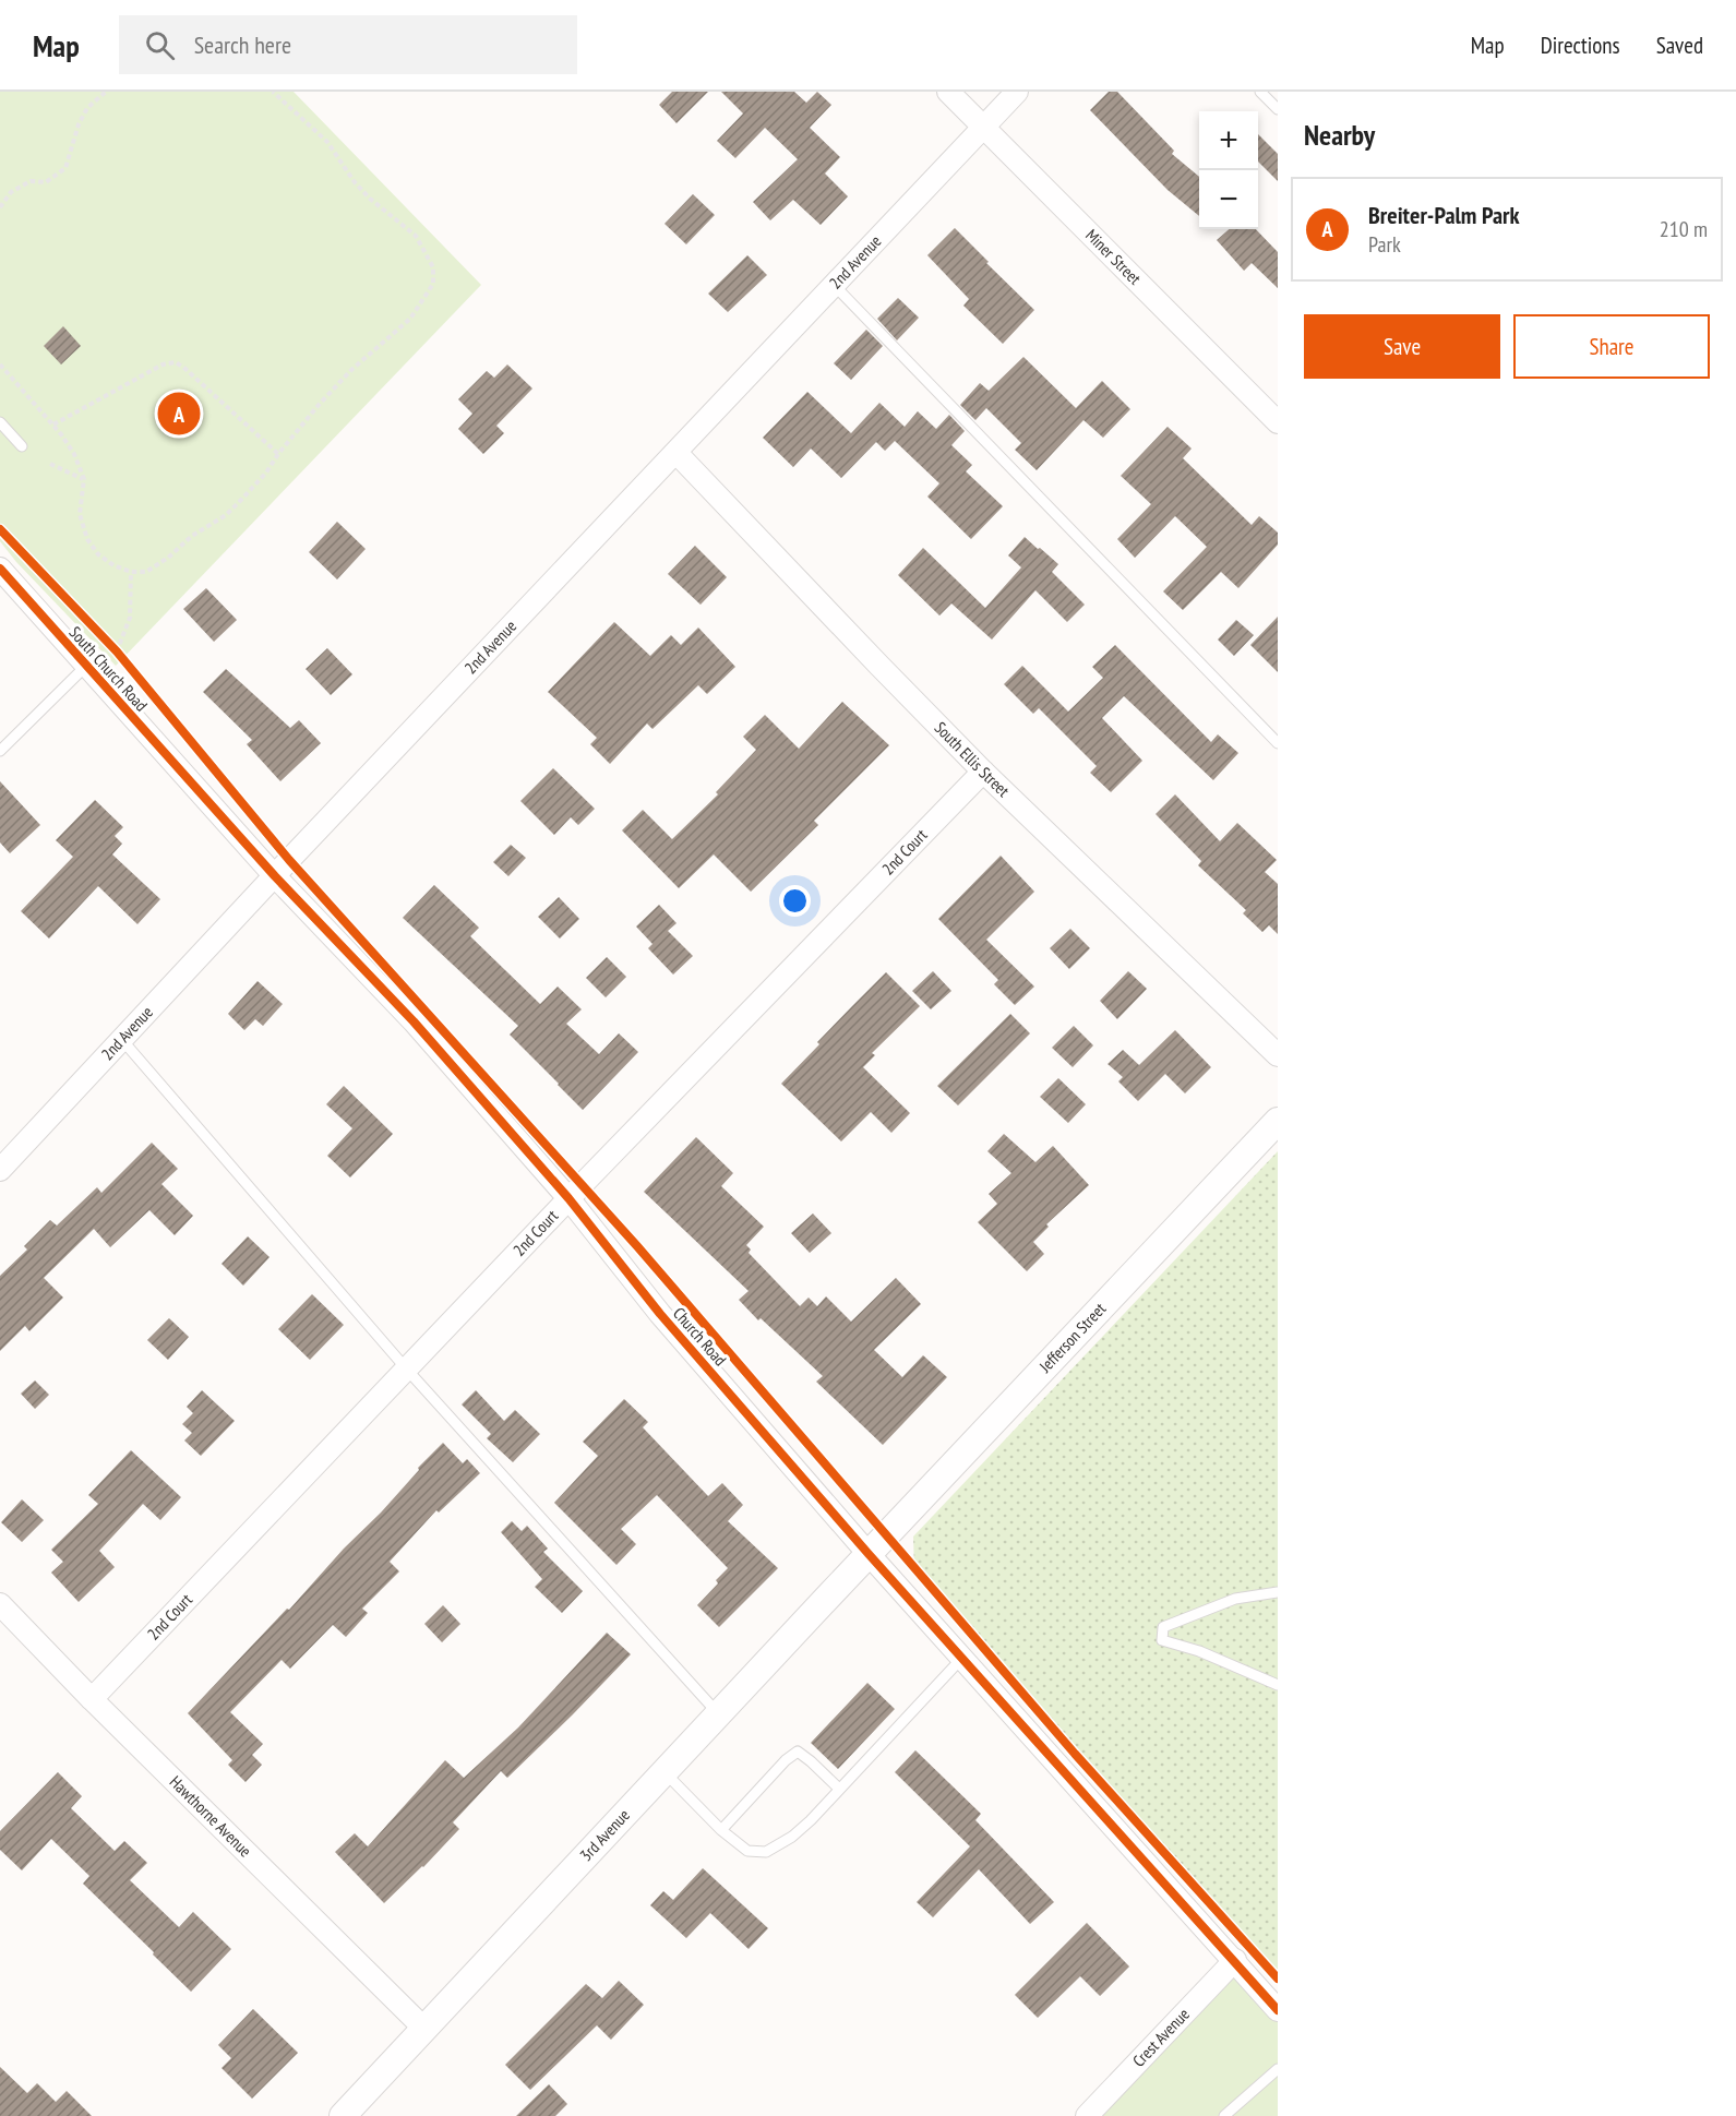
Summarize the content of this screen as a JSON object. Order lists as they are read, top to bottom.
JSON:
{
  "streets": {
    "street": [
      "Miner Street",
      "2nd Avenue",
      "South Church Road",
      "South Ellis Street",
      "2nd Court",
      "Church Road",
      "Jefferson Street",
      "Hawthorne Avenue",
      "3rd Avenue",
      "Crest Avenue"
    ]
  },
  "crossings": [
    ["Miner Street", "2nd Avenue"],
    ["2nd Avenue", "South Ellis Street"],
    ["2nd Avenue", "Church Road"],
    ["South Church Road", "Church Road"],
    ["South Ellis Street", "2nd Court"],
    ["2nd Court", "Church Road"],
    ["2nd Court", "Hawthorne Avenue"],
    ["Church Road", "Jefferson Street"],
    ["Church Road", "3rd Avenue"],
    ["Jefferson Street", "3rd Avenue"],
    ["Hawthorne Avenue", "3rd Avenue"]
  ],
  "page": {
    "header": "Map",
    "search": "Search here",
    "nav": ["Map", "Directions", "Saved"],
    "heading": "Nearby",
    "map_buttons": ["+", "−"],
    "list": [
      {
        "mark": "A",
        "name": "Breiter-Palm Park",
        "note": "Park",
        "value": "210 m"
      }
    ],
    "buttons": ["Save", "Share"],
    "pins": "A"
  }
}
